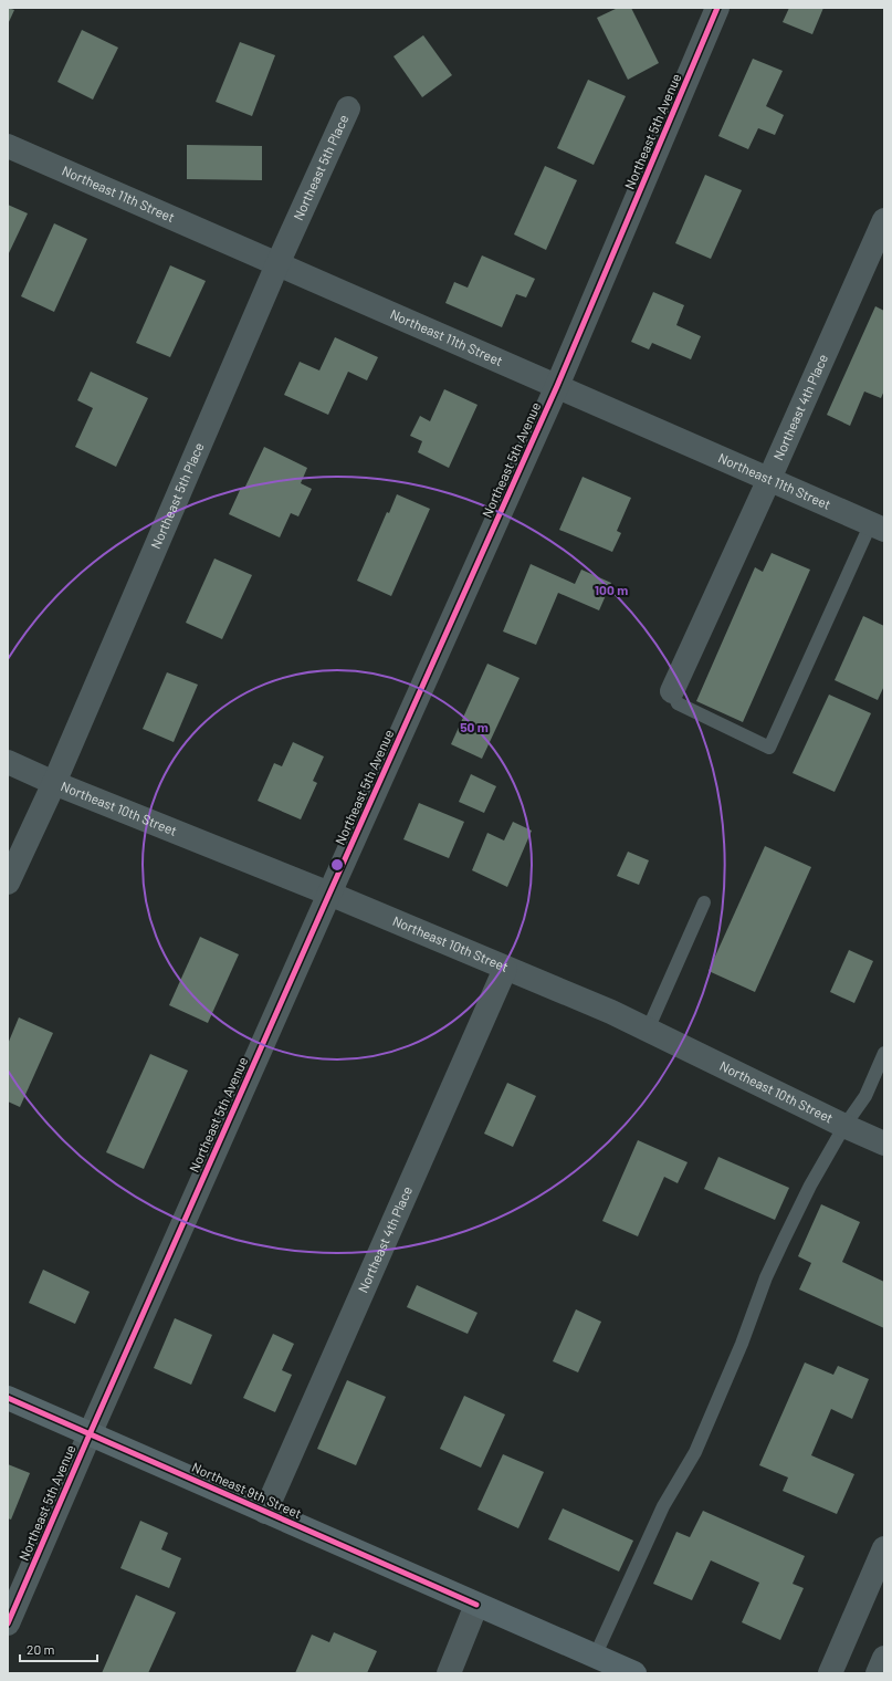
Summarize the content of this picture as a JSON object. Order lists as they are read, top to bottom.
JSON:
{
  "streets": {
    "street": [
      "Northeast 5th Avenue",
      "Northeast 5th Place",
      "Northeast 11th Street",
      "Northeast 4th Place",
      "Northeast 10th Street",
      "Northeast 9th Street"
    ]
  },
  "crossings": [
    ["Northeast 5th Avenue", "Northeast 11th Street"],
    ["Northeast 5th Avenue", "Northeast 10th Street"],
    ["Northeast 5th Avenue", "Northeast 9th Street"],
    ["Northeast 5th Place", "Northeast 11th Street"],
    ["Northeast 5th Place", "Northeast 10th Street"],
    ["Northeast 11th Street", "Northeast 4th Place"],
    ["Northeast 4th Place", "Northeast 10th Street"],
    ["Northeast 4th Place", "Northeast 9th Street"]
  ],
  "scale_bar": "20 m",
  "rings": ["100 m", "50 m"]
}
